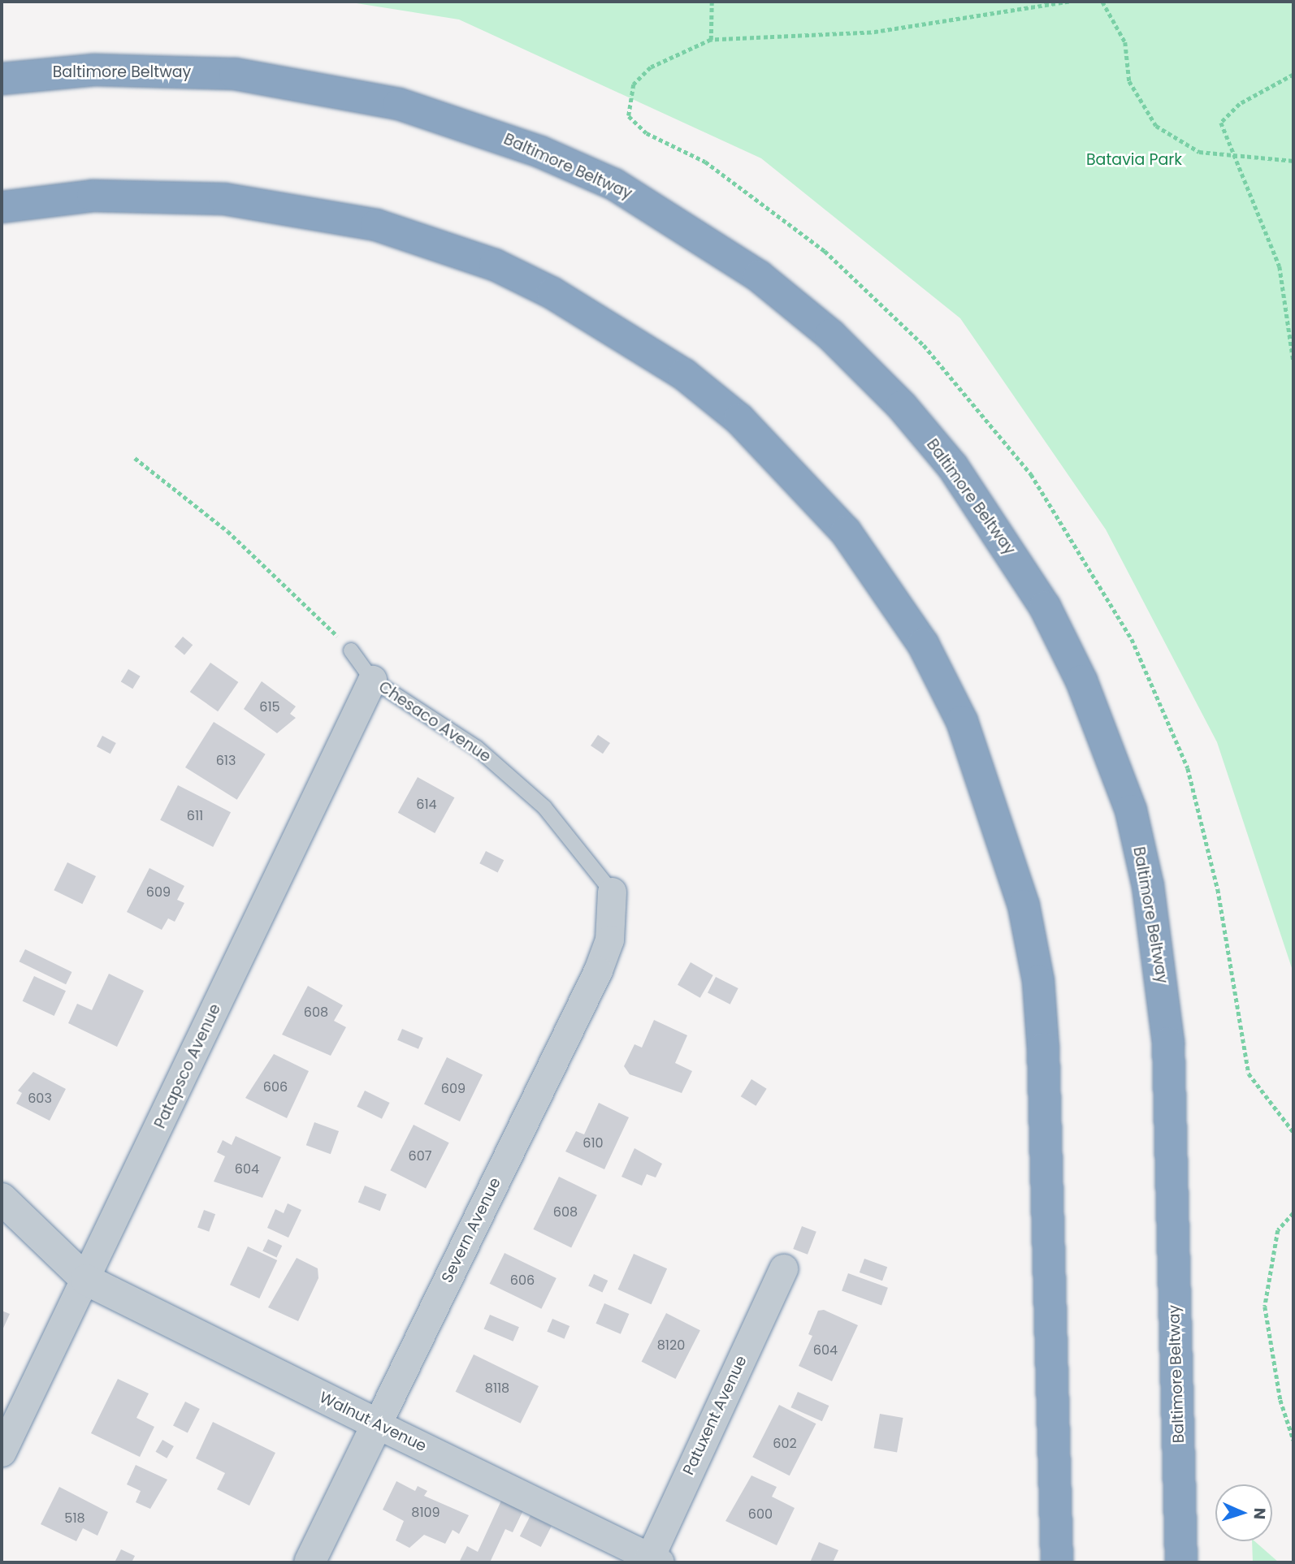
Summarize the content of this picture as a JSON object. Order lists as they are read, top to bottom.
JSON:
{
  "streets": {
    "highway": ["Baltimore Beltway"],
    "street": [
      "Patapsco Avenue",
      "Severn Avenue",
      "Patuxent Avenue",
      "Walnut Avenue"
    ],
    "lane": ["Chesaco Avenue"]
  },
  "crossings": [
    ["Chesaco Avenue", "Patapsco Avenue"],
    ["Chesaco Avenue", "Severn Avenue"],
    ["Patapsco Avenue", "Walnut Avenue"],
    ["Severn Avenue", "Walnut Avenue"],
    ["Patuxent Avenue", "Walnut Avenue"]
  ],
  "parks": ["Batavia Park"],
  "house_numbers": [
    "615",
    "613",
    "614",
    "611",
    "609",
    "608",
    "606",
    "609",
    "603",
    "610",
    "607",
    "604",
    "608",
    "606",
    "8120",
    "604",
    "8118",
    "602",
    "8109",
    "600",
    "518"
  ],
  "north": "right"
}
